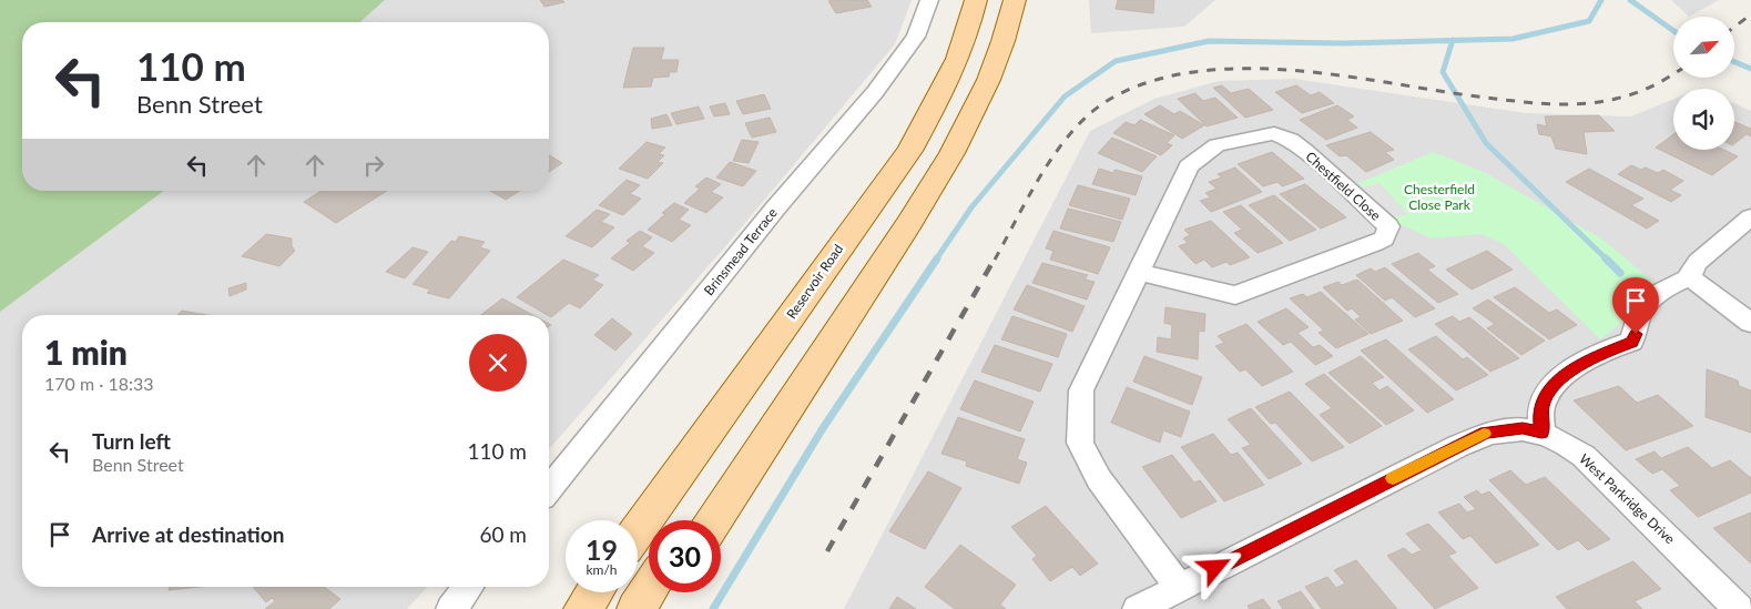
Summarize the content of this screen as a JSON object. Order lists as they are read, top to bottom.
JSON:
{
  "streets": {
    "main road": ["Reservoir Road"],
    "street": ["Chestfield Close", "Brinsmead Terrace", "West Parkridge Drive"]
  },
  "crossings": [
    ["Chestfield Close", "West Parkridge Drive"]
  ],
  "parks": ["Chesterfield Close Park"],
  "north": "top right",
  "page": {
    "turn": ["110 m", "Benn Street"],
    "heading": ["1 min", "170 m · 18:33"],
    "list": [
      {
        "name": "Turn left",
        "note": "Benn Street",
        "value": "110 m"
      },
      {
        "name": "Arrive at destination",
        "value": "60 m"
      }
    ],
    "speed": "19 km/h",
    "limit": "30"
  }
}
